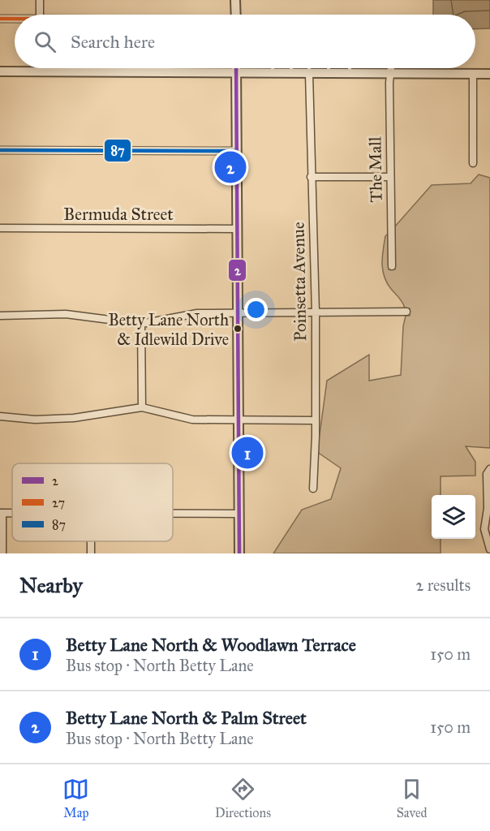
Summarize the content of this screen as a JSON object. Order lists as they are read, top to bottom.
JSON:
{
  "streets": {
    "street": ["The Mall", "Bermuda Street", "Poinsetta Avenue"]
  },
  "places": ["Betty Lane North & Idlewild Drive"],
  "lines": ["transit line 27", "transit line 2", "transit line 87"],
  "legend": ["2", "27", "87"],
  "page": {
    "search": "Search here",
    "pins": ["2", "1"],
    "heading": ["Nearby", "2 results"],
    "list": [
      {
        "mark": "1",
        "name": "Betty Lane North & Woodlawn Terrace",
        "note": "Bus stop · North Betty Lane",
        "value": "150 m"
      },
      {
        "mark": "2",
        "name": "Betty Lane North & Palm Street",
        "note": "Bus stop · North Betty Lane",
        "value": "150 m"
      }
    ],
    "nav": ["Map", "Directions", "Saved"]
  }
}
